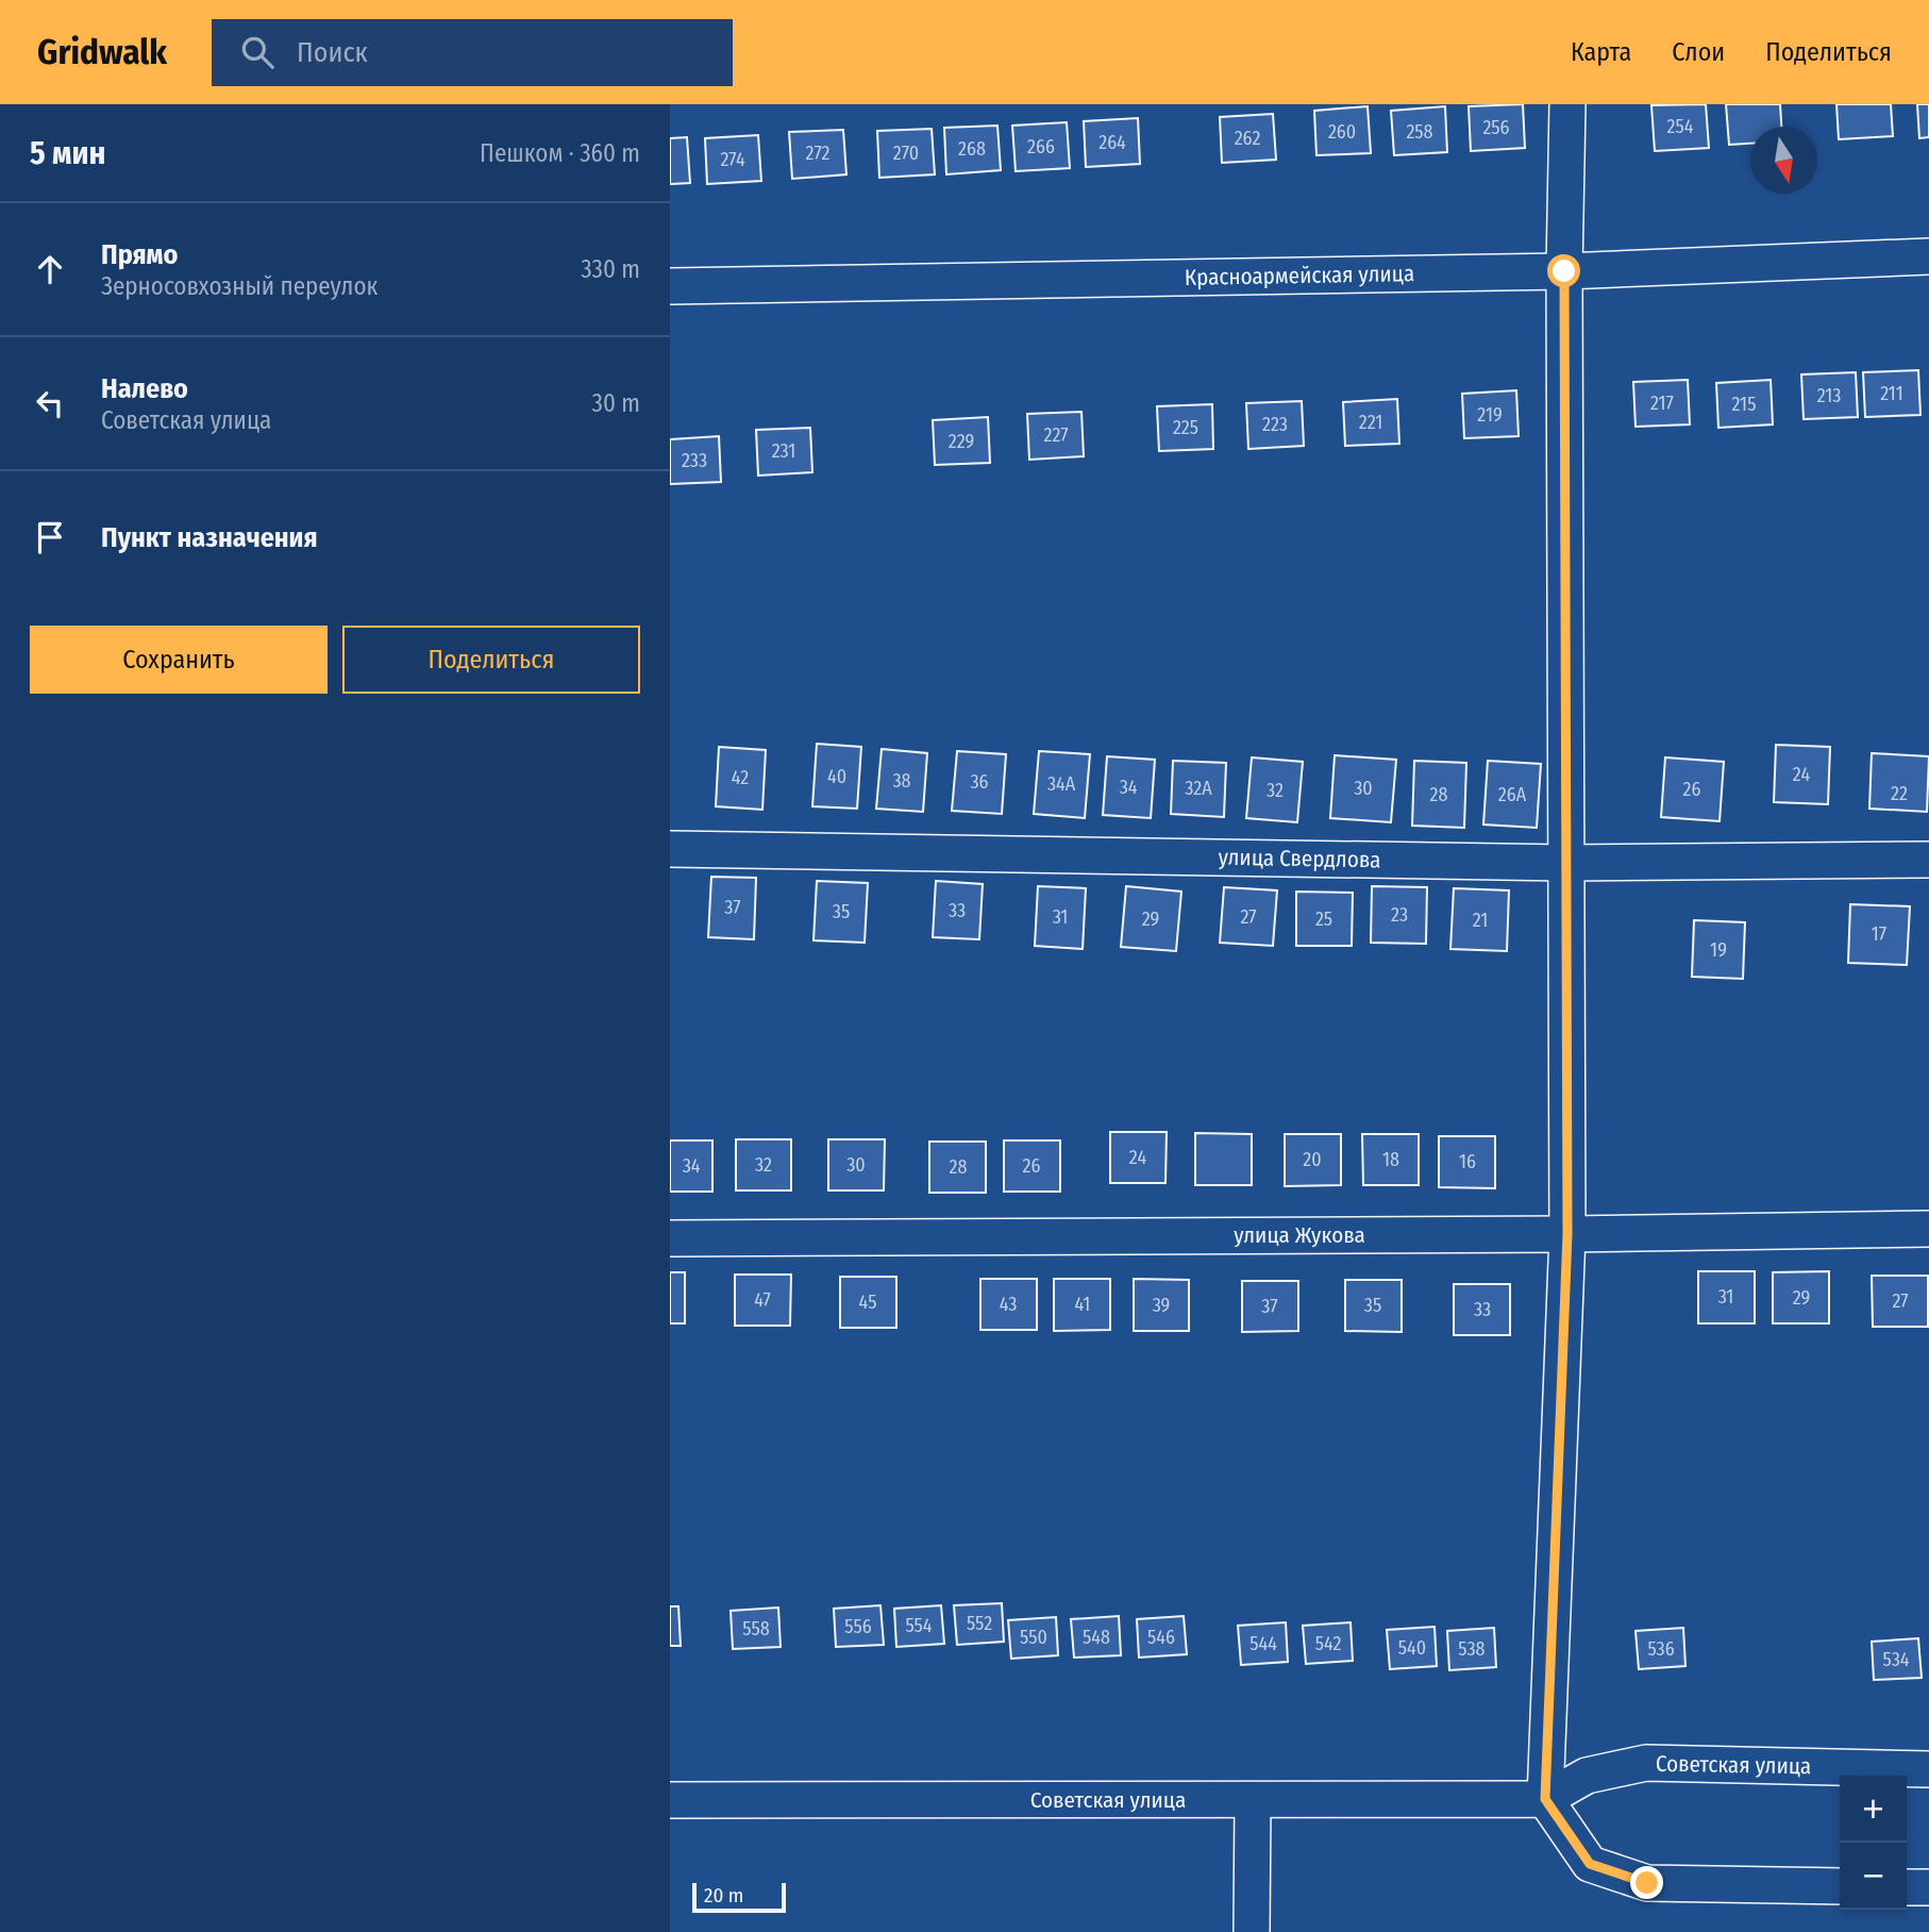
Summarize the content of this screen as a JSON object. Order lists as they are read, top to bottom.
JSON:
{
  "streets": {
    "street": [
      "Красноармейская улица",
      "улица Свердлова",
      "улица Жукова",
      "Советская улица"
    ]
  },
  "house_numbers": [
    "254",
    "256",
    "260",
    "258",
    "262",
    "264",
    "266",
    "268",
    "272",
    "270",
    "274",
    "211",
    "213",
    "217",
    "215",
    "219",
    "221",
    "223",
    "225",
    "227",
    "229",
    "231",
    "233",
    "24",
    "40",
    "42",
    "38",
    "36",
    "34А",
    "34",
    "32А",
    "30",
    "26",
    "32",
    "22",
    "28",
    "26А",
    "37",
    "33",
    "35",
    "23",
    "31",
    "27",
    "29",
    "25",
    "21",
    "17",
    "19",
    "24",
    "20",
    "18",
    "16",
    "32",
    "30",
    "34",
    "26",
    "28",
    "31",
    "29",
    "47",
    "27",
    "45",
    "43",
    "41",
    "39",
    "35",
    "37",
    "33",
    "552",
    "554",
    "556",
    "558",
    "550",
    "548",
    "546",
    "544",
    "542",
    "540",
    "538",
    "536",
    "534"
  ],
  "scale_bar": "20 m",
  "north": "bottom",
  "page": {
    "header": "Gridwalk",
    "search": "Поиск",
    "nav": ["Карта", "Слои", "Поделиться"],
    "heading": ["5 мин", "Пешком · 360 m"],
    "list": [
      ["Прямо", "Зерносовхозный переулок", "330 m"],
      ["Налево", "Советская улица", "30 m"],
      "Пункт назначения"
    ],
    "buttons": ["Сохранить", "Поделиться"],
    "map_buttons": ["+", "−"],
    "scale": "20 m"
  }
}
